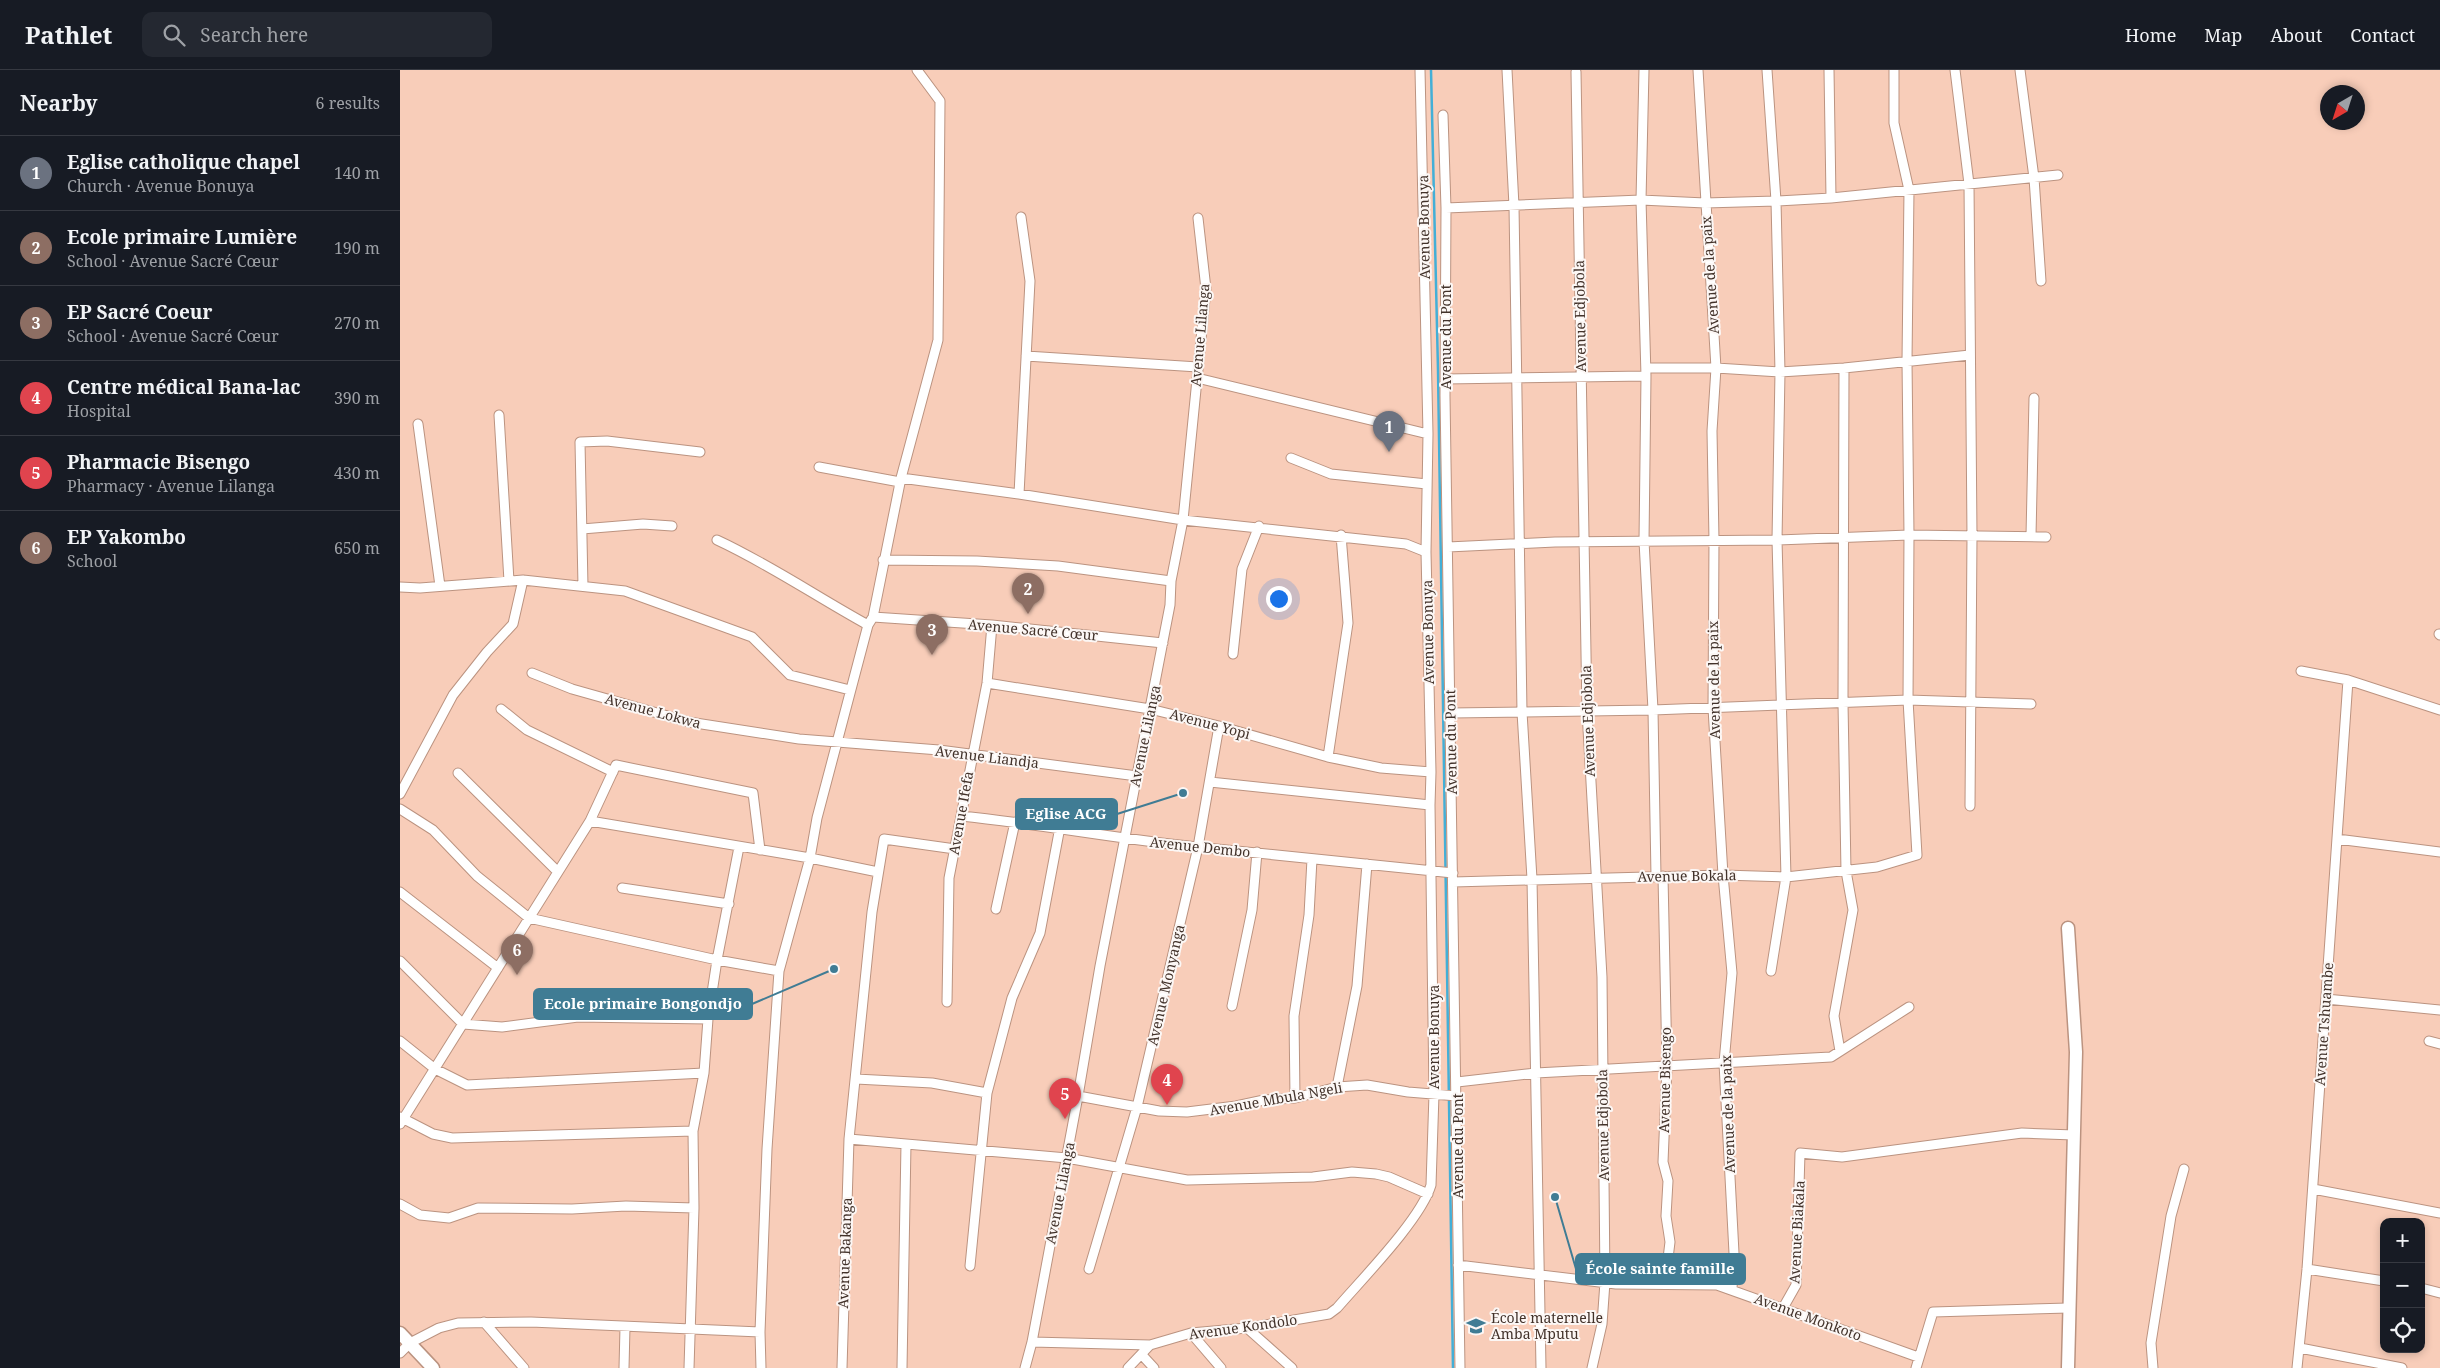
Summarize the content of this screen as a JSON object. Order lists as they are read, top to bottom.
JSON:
{
  "streets": {
    "street": [
      "Avenue Bonuya",
      "Avenue de la paix",
      "Avenue Edjobola",
      "Avenue Lilanga",
      "Avenue du Pont",
      "Avenue Sacré Cœur",
      "Avenue Lokwa",
      "Avenue Yopi",
      "Avenue Liandja",
      "Avenue Ifefa",
      "Avenue Dembo",
      "Avenue Bokala",
      "Avenue Monyanga",
      "Avenue Tshuambe",
      "Avenue Bisengo",
      "Avenue Mbula Ngeli",
      "Avenue Biakala",
      "Avenue Bakanga",
      "Avenue Monkoto",
      "Avenue Kondolo"
    ]
  },
  "crossings": [
    ["Avenue Bonuya", "Avenue du Pont"],
    ["Avenue Bonuya", "Avenue Yopi"],
    ["Avenue Bonuya", "Avenue Dembo"],
    ["Avenue Bonuya", "Avenue Bokala"],
    ["Avenue Bonuya", "Avenue Mbula Ngeli"],
    ["Avenue Bonuya", "Avenue Kondolo"],
    ["Avenue de la paix", "Avenue Bokala"],
    ["Avenue de la paix", "Avenue Monkoto"],
    ["Avenue Edjobola", "Avenue Bokala"],
    ["Avenue Edjobola", "Avenue Monkoto"],
    ["Avenue Lilanga", "Avenue Sacré Cœur"],
    ["Avenue Lilanga", "Avenue Yopi"],
    ["Avenue Lilanga", "Avenue Liandja"],
    ["Avenue Lilanga", "Avenue Dembo"],
    ["Avenue Lilanga", "Avenue Mbula Ngeli"],
    ["Avenue Lilanga", "Avenue Kondolo"],
    ["Avenue du Pont", "Avenue Dembo"],
    ["Avenue du Pont", "Avenue Bokala"],
    ["Avenue du Pont", "Avenue Mbula Ngeli"],
    ["Avenue du Pont", "Avenue Monkoto"],
    ["Avenue Sacré Cœur", "Avenue Ifefa"],
    ["Avenue Lokwa", "Avenue Liandja"],
    ["Avenue Yopi", "Avenue Ifefa"],
    ["Avenue Yopi", "Avenue Monyanga"],
    ["Avenue Liandja", "Avenue Ifefa"],
    ["Avenue Ifefa", "Avenue Dembo"],
    ["Avenue Ifefa", "Avenue Bakanga"],
    ["Avenue Dembo", "Avenue Bokala"],
    ["Avenue Dembo", "Avenue Monyanga"],
    ["Avenue Bokala", "Avenue Bisengo"],
    ["Avenue Monyanga", "Avenue Mbula Ngeli"],
    ["Avenue Bisengo", "Avenue Monkoto"],
    ["Avenue Biakala", "Avenue Monkoto"]
  ],
  "places": {
    "other": ["Eglise ACG", "Ecole primaire Bongondjo", "École sainte famille"],
    "school or university": ["École maternelle Amba Mputu"]
  },
  "north": "bottom left",
  "page": {
    "header": "Pathlet",
    "search": "Search here",
    "nav": [
      "Home",
      "Map",
      "About",
      "Contact"
    ],
    "heading": ["Nearby", "6 results"],
    "list": [
      {
        "mark": "1",
        "name": "Eglise catholique chapel",
        "note": "Church · Avenue Bonuya",
        "value": "140 m"
      },
      {
        "mark": "2",
        "name": "Ecole primaire Lumière",
        "note": "School · Avenue Sacré Cœur",
        "value": "190 m"
      },
      {
        "mark": "3",
        "name": "EP Sacré Coeur",
        "note": "School · Avenue Sacré Cœur",
        "value": "270 m"
      },
      {
        "mark": "4",
        "name": "Centre médical Bana-lac",
        "note": "Hospital",
        "value": "390 m"
      },
      {
        "mark": "5",
        "name": "Pharmacie Bisengo",
        "note": "Pharmacy · Avenue Lilanga",
        "value": "430 m"
      },
      {
        "mark": "6",
        "name": "EP Yakombo",
        "note": "School",
        "value": "650 m"
      }
    ],
    "pins": [
      "1",
      "2",
      "3",
      "6",
      "4",
      "5"
    ],
    "map_buttons": ["+", "−"]
  }
}
